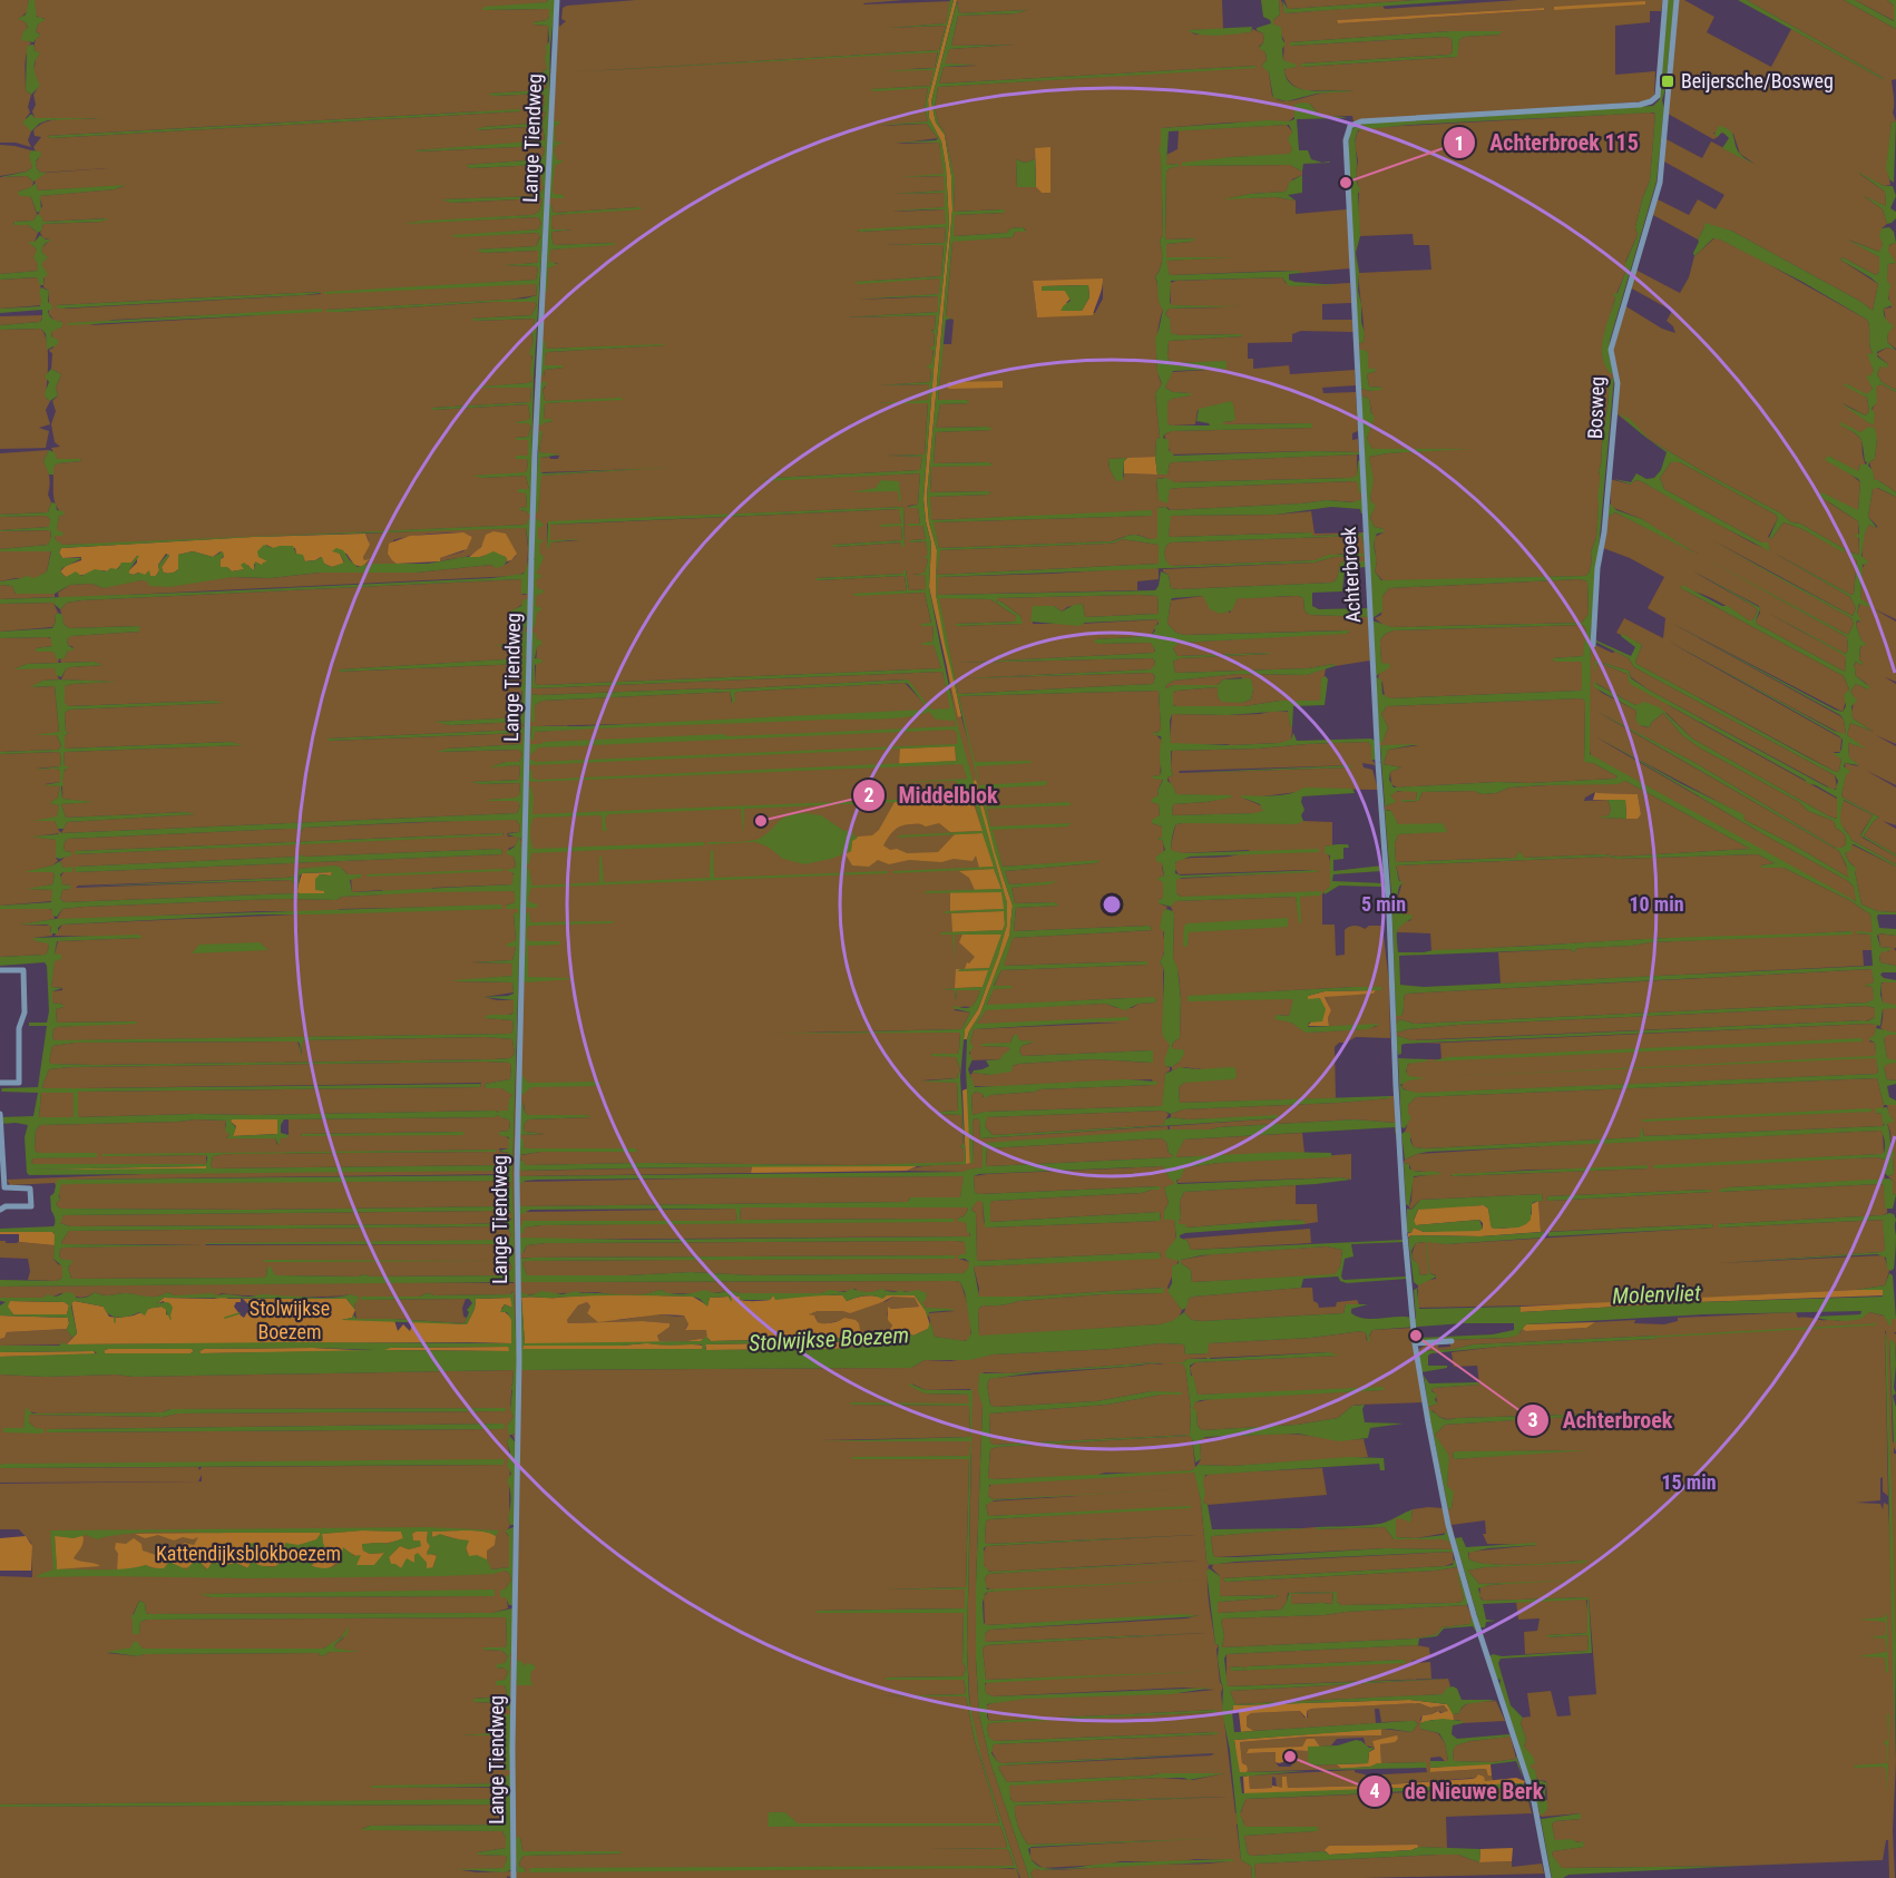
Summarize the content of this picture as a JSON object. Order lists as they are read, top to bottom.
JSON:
{
  "streets": {
    "street": ["Lange Tiendweg", "Bosweg", "Achterbroek"]
  },
  "crossings": [
    ["Bosweg", "Achterbroek"]
  ],
  "water": ["Molenvliet", "Stolwijkse Boezem"],
  "parks": ["Stolwijkse Boezem", "Kattendijksblokboezem"],
  "places": {
    "transit": ["Beijersche/Bosweg"],
    "other": [
      "Achterbroek 115",
      "Middelblok",
      "Achterbroek",
      "de Nieuwe Berk"
    ]
  },
  "rings": ["5 min", "10 min", "15 min"]
}
